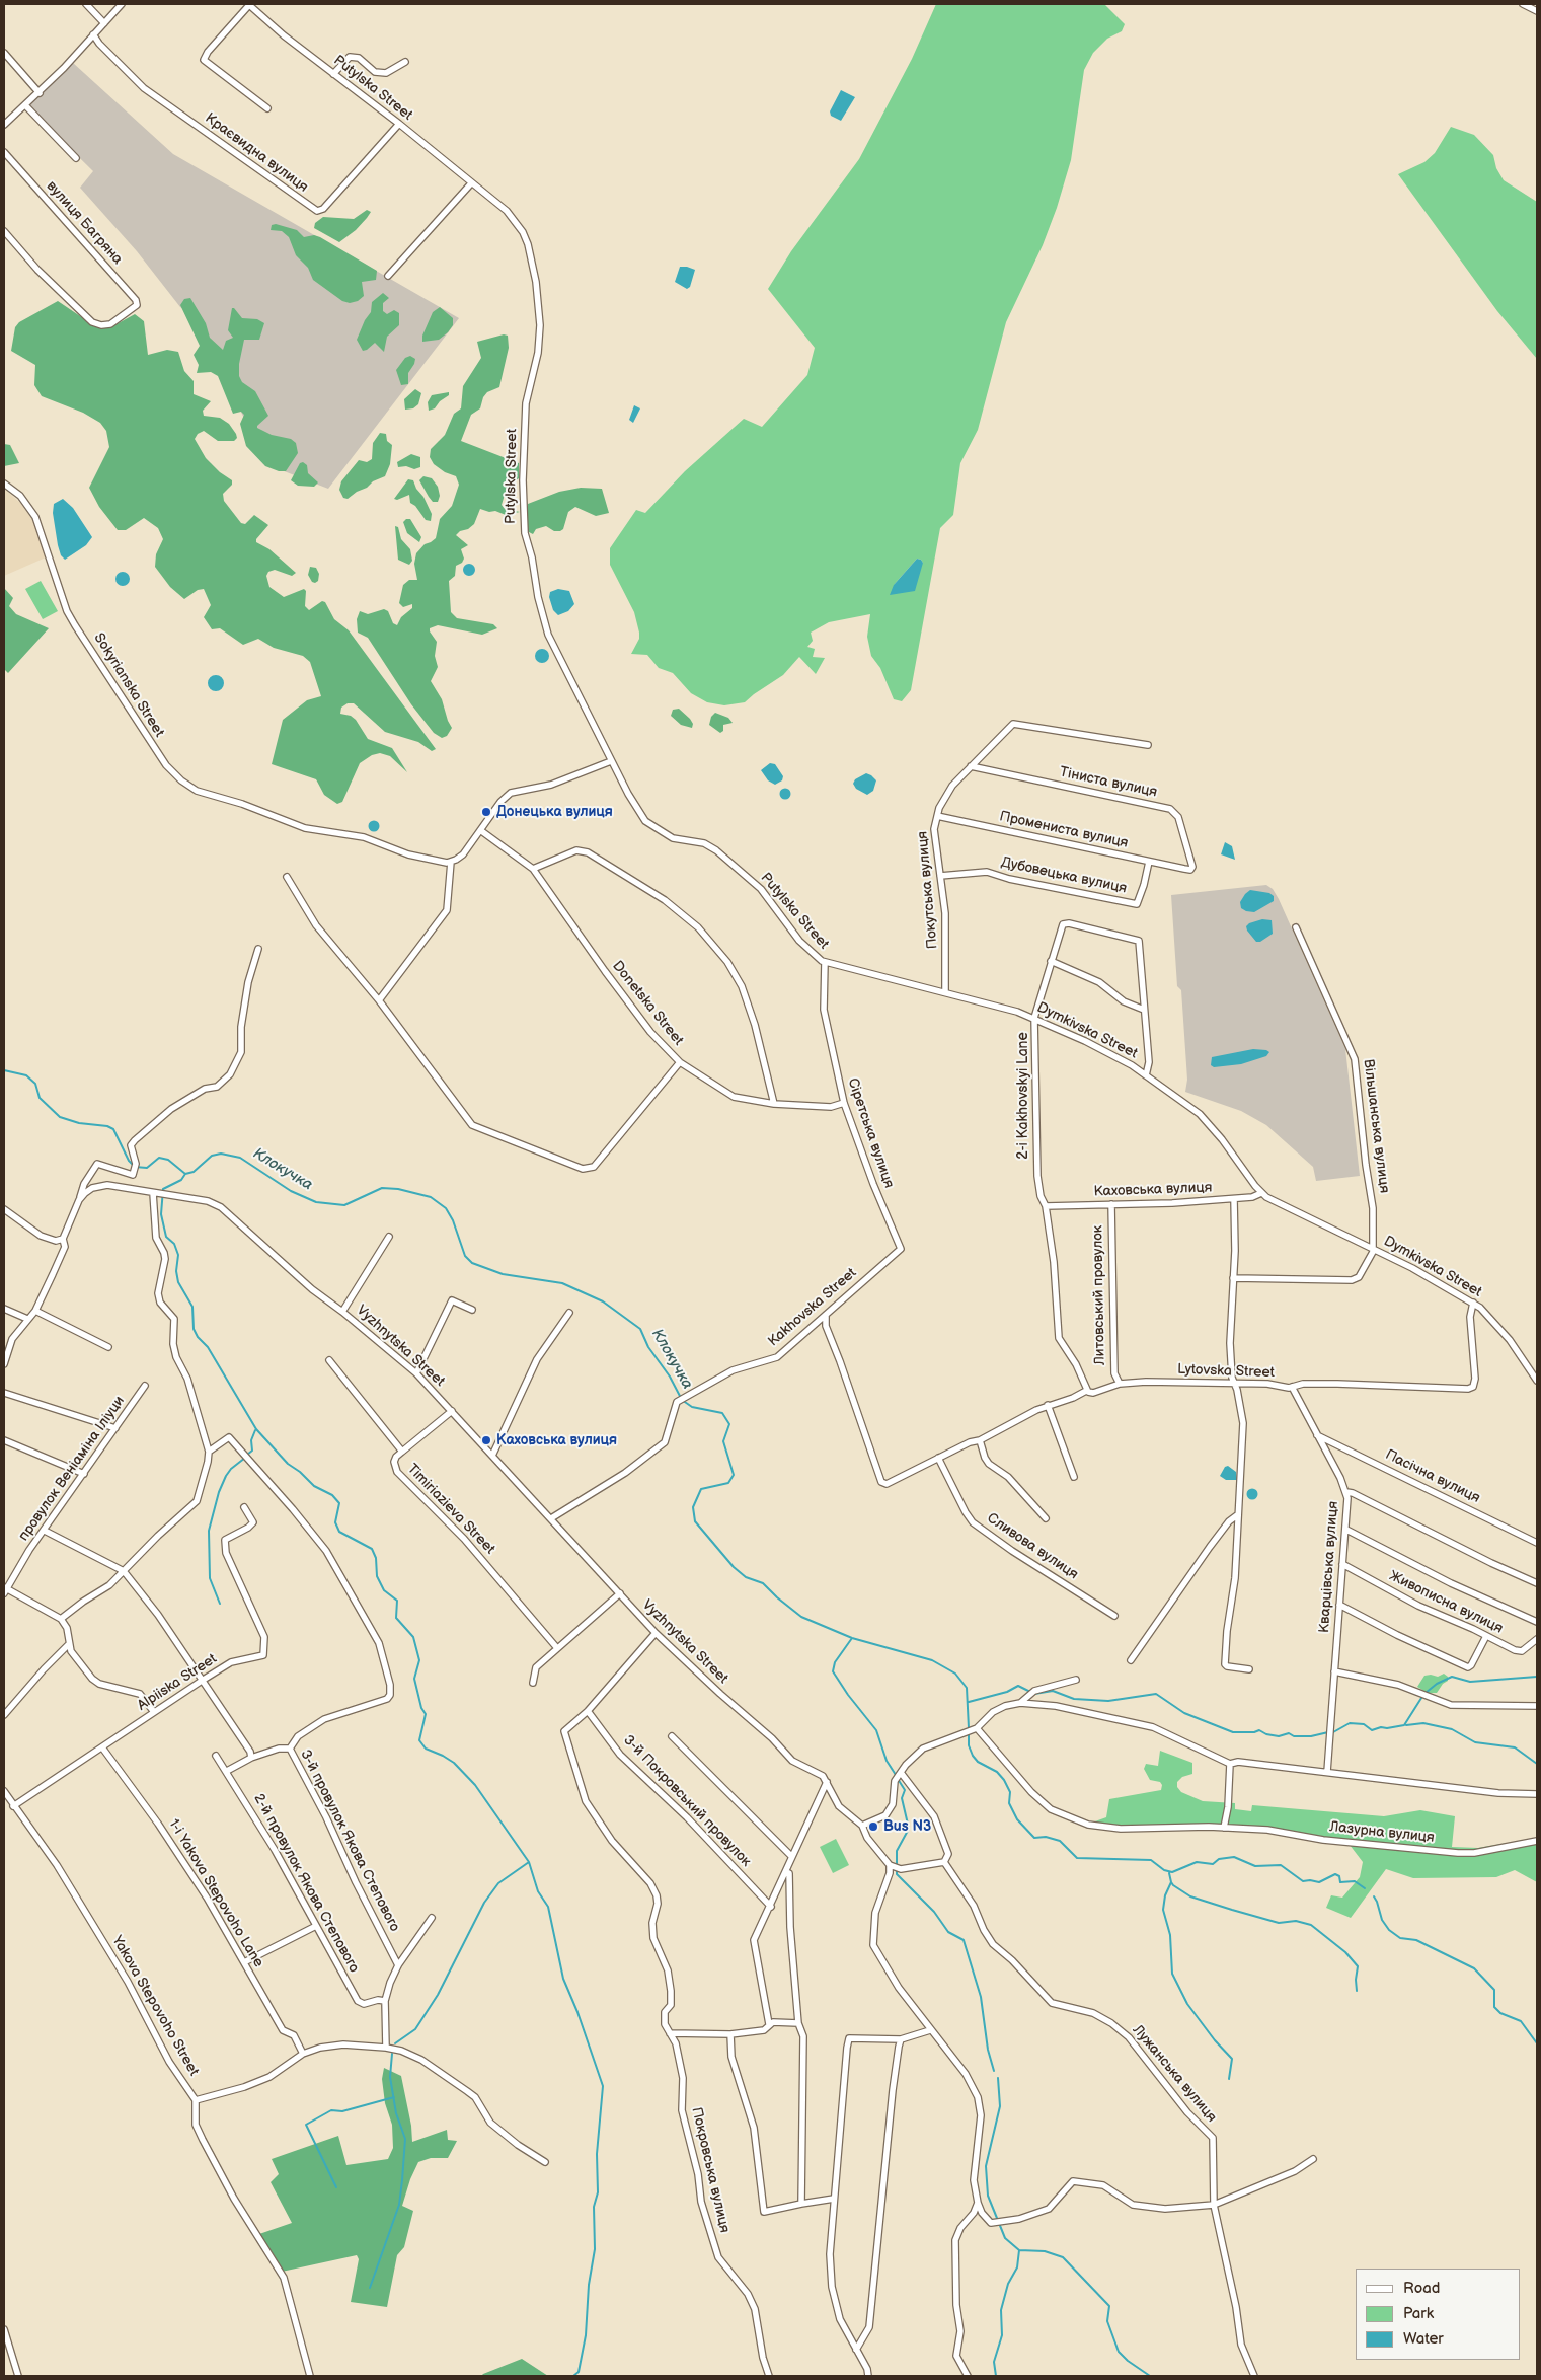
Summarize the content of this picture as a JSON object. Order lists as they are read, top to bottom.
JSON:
{
  "streets": {
    "street": [
      "Putylska Street",
      "Краєвидна вулиця",
      "вулиця Багряна",
      "Sokyrianska Street",
      "Тіниста вулиця",
      "Промениста вулиця",
      "Дубовецька вулиця",
      "Покутська вулиця",
      "Donetska Street",
      "Dymkivska Street",
      "2-i Kakhovskyi Lane",
      "Вільшанська вулиця",
      "Сіретська вулиця",
      "Каховська вулиця",
      "Литовський провулок",
      "Kakhovska Street",
      "Vyzhnytska Street",
      "Lytovska Street",
      "провулок Веніаміна Іліуци",
      "Пасічна вулиця",
      "Timiriazieva Street",
      "Сливова вулиця",
      "Кварцівська вулиця",
      "Живописна вулиця",
      "Alpiiska Street",
      "3-й Покровський провулок",
      "Лазурна вулиця",
      "3-й провулок Якова Степового",
      "2-й провулок Якова Степового",
      "1-i Yakova Stepovoho Lane",
      "Yakova Stepovoho Street",
      "Лужанська вулиця",
      "Покровська вулиця"
    ]
  },
  "crossings": [
    ["Putylska Street", "Краєвидна вулиця"],
    ["Putylska Street", "Dymkivska Street"],
    ["Putylska Street", "Сіретська вулиця"],
    ["Тіниста вулиця", "Промениста вулиця"],
    ["Тіниста вулиця", "Покутська вулиця"],
    ["Промениста вулиця", "Дубовецька вулиця"],
    ["Промениста вулиця", "Покутська вулиця"],
    ["Дубовецька вулиця", "Покутська вулиця"],
    ["Покутська вулиця", "Dymkivska Street"],
    ["Donetska Street", "Сіретська вулиця"],
    ["Dymkivska Street", "2-i Kakhovskyi Lane"],
    ["Dymkivska Street", "Вільшанська вулиця"],
    ["Dymkivska Street", "Сіретська вулиця"],
    ["Dymkivska Street", "Каховська вулиця"],
    ["Dymkivska Street", "Lytovska Street"],
    ["2-i Kakhovskyi Lane", "Каховська вулиця"],
    ["Сіретська вулиця", "Kakhovska Street"],
    ["Каховська вулиця", "Литовський провулок"],
    ["Литовський провулок", "Lytovska Street"],
    ["Kakhovska Street", "Vyzhnytska Street"],
    ["Kakhovska Street", "Lytovska Street"],
    ["Vyzhnytska Street", "Покровська вулиця"],
    ["Lytovska Street", "Сливова вулиця"],
    ["Lytovska Street", "Кварцівська вулиця"],
    ["Пасічна вулиця", "Кварцівська вулиця"],
    ["Кварцівська вулиця", "Живописна вулиця"],
    ["Alpiiska Street", "1-i Yakova Stepovoho Lane"],
    ["Alpiiska Street", "Yakova Stepovoho Street"],
    ["3-й Покровський провулок", "Покровська вулиця"],
    ["3-й провулок Якова Степового", "2-й провулок Якова Степового"]
  ],
  "water": ["Клокучка"],
  "places": ["Донецька вулиця", "Каховська вулиця", "Bus N3"],
  "legend": ["Road", "Park", "Water"]
}
